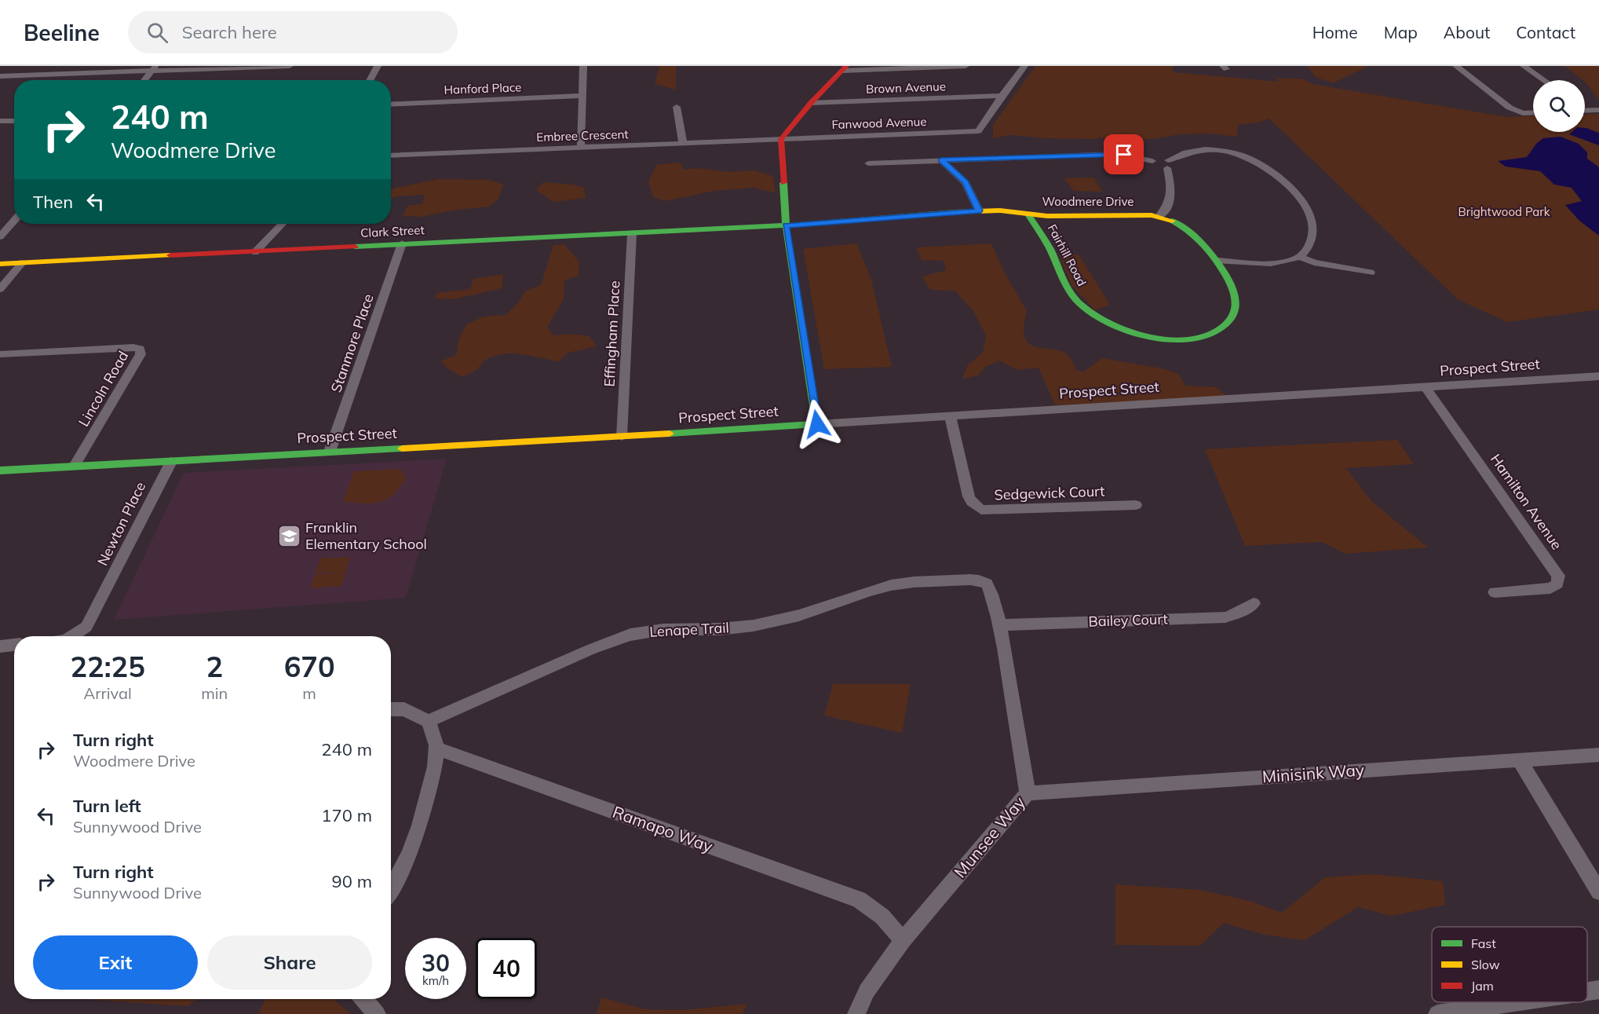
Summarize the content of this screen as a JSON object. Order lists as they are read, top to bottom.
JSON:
{
  "streets": {
    "street": [
      "Brown Avenue",
      "Hanford Place",
      "Fanwood Avenue",
      "Embree Crescent",
      "Woodmere Drive",
      "Clark Street",
      "Fairhill Road",
      "Effingham Place",
      "Stanmore Place",
      "Prospect Street",
      "Lincoln Road",
      "Sedgewick Court",
      "Hamilton Avenue",
      "Newton Place",
      "Bailey Court",
      "Lenape Trail",
      "Minisink Way",
      "Ramapo Way",
      "Munsee Way"
    ]
  },
  "crossings": [
    ["Brown Avenue", "Fanwood Avenue"],
    ["Fanwood Avenue", "Embree Crescent"],
    ["Woodmere Drive", "Clark Street"],
    ["Woodmere Drive", "Fairhill Road"],
    ["Clark Street", "Effingham Place"],
    ["Clark Street", "Stanmore Place"],
    ["Effingham Place", "Prospect Street"],
    ["Stanmore Place", "Prospect Street"],
    ["Prospect Street", "Lincoln Road"],
    ["Prospect Street", "Sedgewick Court"],
    ["Prospect Street", "Hamilton Avenue"],
    ["Prospect Street", "Newton Place"],
    ["Bailey Court", "Munsee Way"],
    ["Lenape Trail", "Munsee Way"],
    ["Minisink Way", "Munsee Way"],
    ["Ramapo Way", "Munsee Way"]
  ],
  "parks": ["Brightwood Park"],
  "places": {
    "school or university": ["Franklin Elementary School"]
  },
  "legend": ["Fast", "Slow", "Jam"],
  "page": {
    "header": "Beeline",
    "search": "Search here",
    "nav": [
      "Home",
      "Map",
      "About",
      "Contact"
    ],
    "turn": ["240 m", "Woodmere Drive"],
    "then": "Then",
    "eta": [
      "22:25",
      "Arrival",
      "2",
      "min",
      "670",
      "m"
    ],
    "list": [
      {
        "name": "Turn right",
        "note": "Woodmere Drive",
        "value": "240 m"
      },
      {
        "name": "Turn left",
        "note": "Sunnywood Drive",
        "value": "170 m"
      },
      {
        "name": "Turn right",
        "note": "Sunnywood Drive",
        "value": "90 m"
      }
    ],
    "buttons": ["Exit", "Share"],
    "speed": "30 km/h",
    "limit": "40"
  }
}
